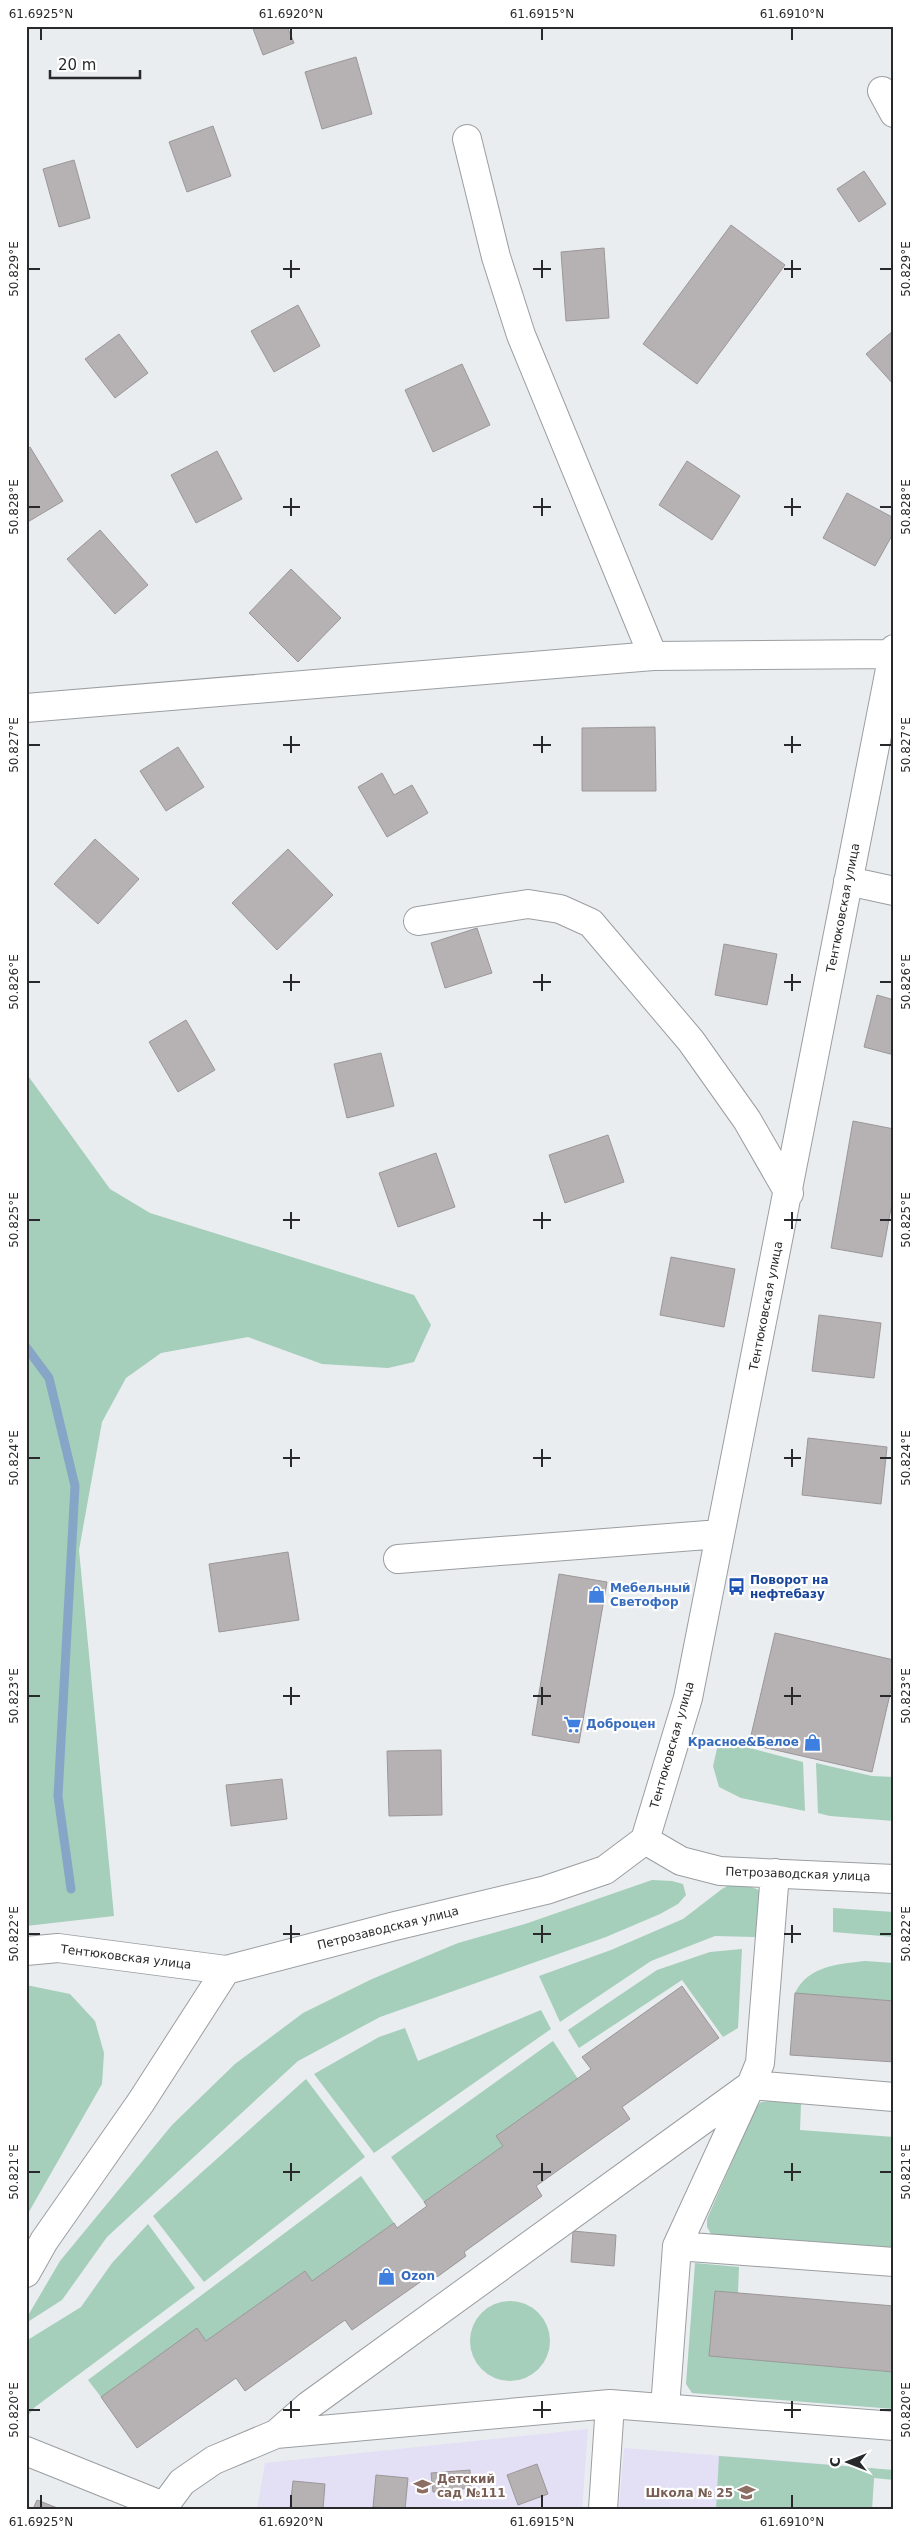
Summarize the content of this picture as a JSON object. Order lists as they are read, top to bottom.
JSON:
{
  "streets": {
    "street": ["Тентюковская улица", "Петрозаводская улица"]
  },
  "crossings": [
    ["Тентюковская улица", "Петрозаводская улица"]
  ],
  "places": {
    "bus stop": ["Поворот на нефтебазу"],
    "shop": ["Мебельный Светофор", "Красное&Белое", "Ozon"],
    "supermarket": ["Доброцен"],
    "school or university": ["Детский сад №111", "Школа № 25"]
  },
  "scale_bar": "20 m",
  "north": "left",
  "coordinates": [
    "61.6925°N",
    "61.6920°N",
    "61.6915°N",
    "61.6910°N",
    "50.829°E",
    "50.828°E",
    "50.827°E",
    "50.826°E",
    "50.825°E",
    "50.824°E",
    "50.823°E",
    "50.822°E",
    "50.821°E",
    "50.820°E"
  ]
}
